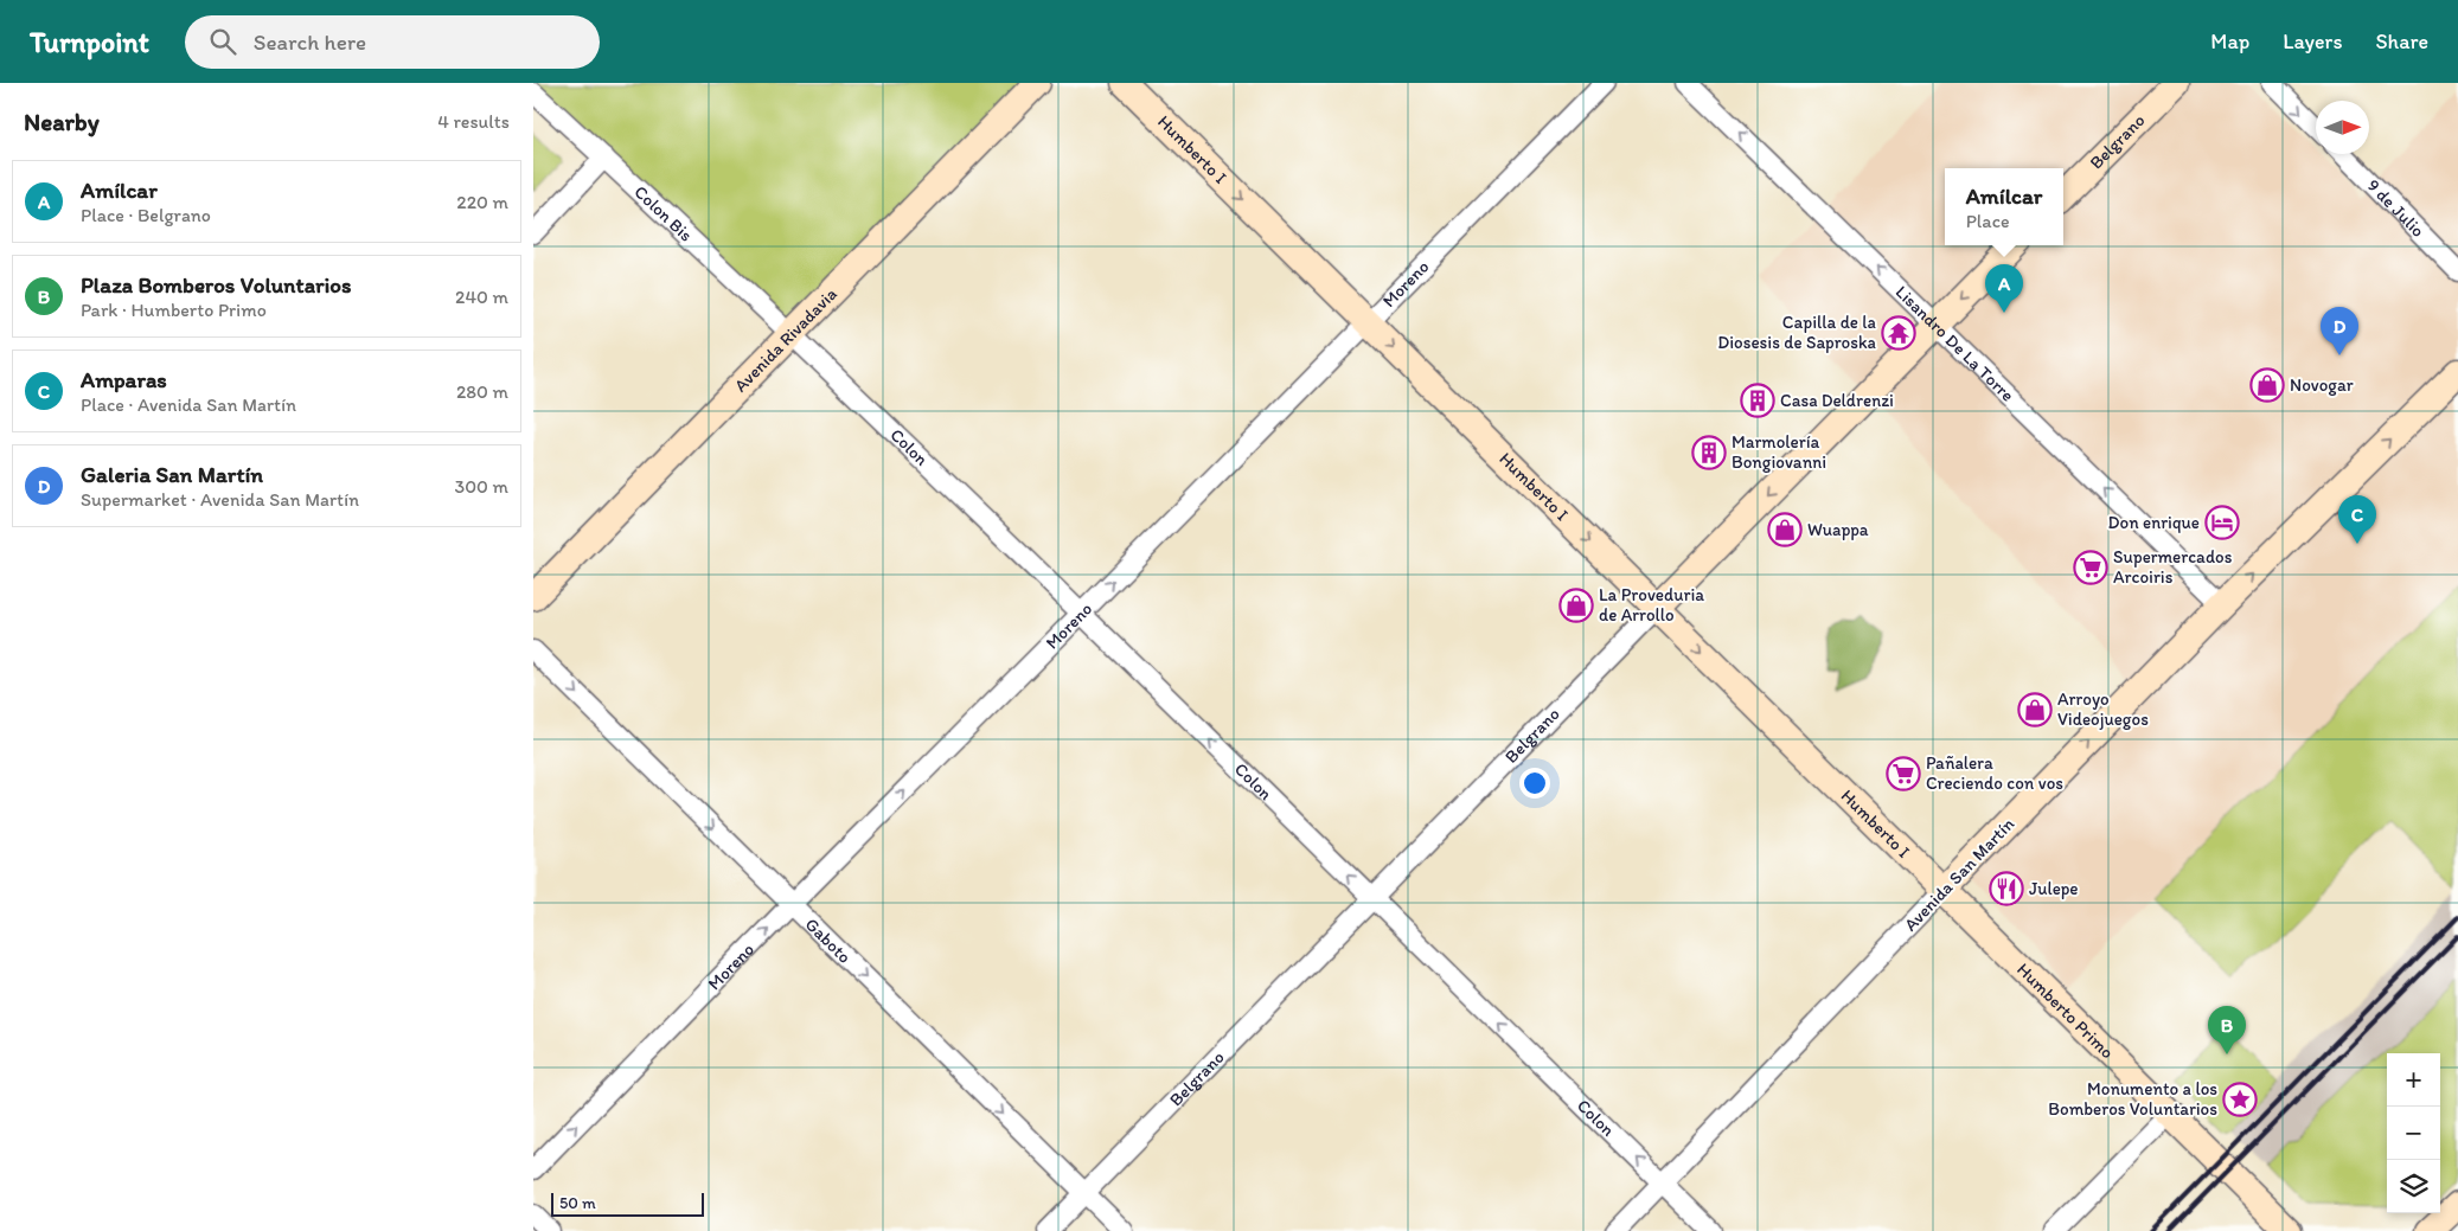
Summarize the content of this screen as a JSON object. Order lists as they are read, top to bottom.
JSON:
{
  "streets": {
    "street": [
      "Belgrano",
      "Humberto I",
      "9 de Julio",
      "Colon Bis",
      "Moreno",
      "Avenida Rivadavia",
      "Lisandro De La Torre",
      "Colon",
      "Avenida San Martín",
      "Gaboto",
      "Humberto Primo"
    ]
  },
  "crossings": [
    ["Belgrano", "Humberto I"],
    ["Belgrano", "Lisandro De La Torre"],
    ["Belgrano", "Colon"],
    ["Belgrano", "Gaboto"],
    ["Humberto I", "Moreno"],
    ["Humberto I", "Avenida San Martín"],
    ["Humberto I", "Humberto Primo"],
    ["Colon Bis", "Avenida Rivadavia"],
    ["Colon Bis", "Colon"],
    ["Moreno", "Colon"],
    ["Moreno", "Gaboto"],
    ["Avenida Rivadavia", "Colon"],
    ["Lisandro De La Torre", "Avenida San Martín"],
    ["Colon", "Avenida San Martín"],
    ["Avenida San Martín", "Humberto Primo"]
  ],
  "one_way": [
    "Humberto I",
    "Moreno",
    "Lisandro De La Torre",
    "Colon",
    "Avenida San Martín",
    "Gaboto"
  ],
  "places": {
    "temple": ["Capilla de la Diosesis de Saproska"],
    "shop": [
      "Novogar",
      "Wuappa",
      "La Proveduria de Arrollo",
      "Arroyo Videojuegos"
    ],
    "building": ["Casa Deldrenzi", "Marmolería Bongiovanni"],
    "hotel": ["Don enrique"],
    "supermarket": ["Supermercados Arcoiris", "Pañalera Creciendo con vos"],
    "restaurant": ["Julepe"],
    "place": ["Monumento a los Bomberos Voluntarios"]
  },
  "scale_bar": "50 m",
  "north": "right",
  "page": {
    "header": "Turnpoint",
    "search": "Search here",
    "nav": ["Map", "Layers", "Share"],
    "heading": ["Nearby", "4 results"],
    "list": [
      {
        "mark": "A",
        "name": "Amílcar",
        "note": "Place · Belgrano",
        "value": "220 m"
      },
      {
        "mark": "B",
        "name": "Plaza Bomberos Voluntarios",
        "note": "Park · Humberto Primo",
        "value": "240 m"
      },
      {
        "mark": "C",
        "name": "Amparas",
        "note": "Place · Avenida San Martín",
        "value": "280 m"
      },
      {
        "mark": "D",
        "name": "Galeria San Martín",
        "note": "Supermarket · Avenida San Martín",
        "value": "300 m"
      }
    ],
    "popup": ["Amílcar", "Place"],
    "pins": [
      "A",
      "D",
      "C",
      "B"
    ],
    "map_buttons": ["+", "−"],
    "scale": "50 m"
  }
}
